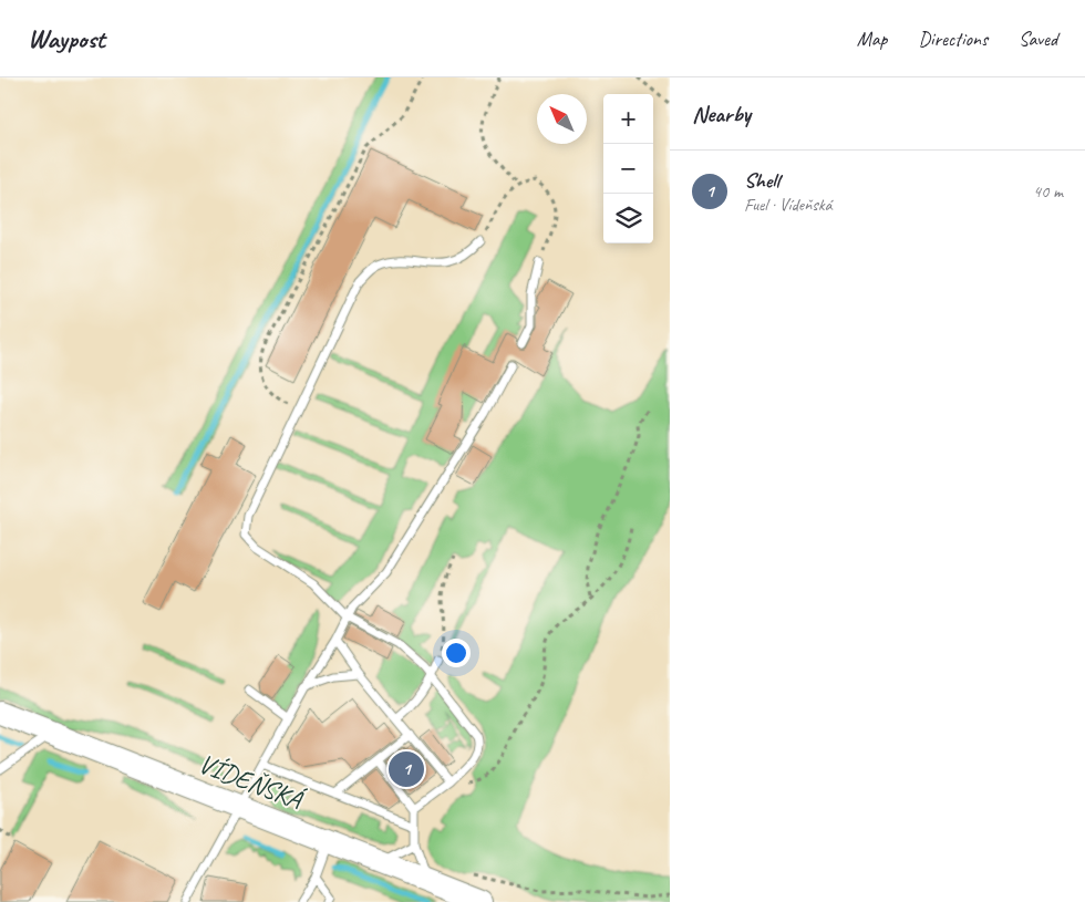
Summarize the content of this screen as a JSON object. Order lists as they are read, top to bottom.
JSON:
{
  "streets": {
    "main road": ["VÍDEŇSKÁ"]
  },
  "north": "top left",
  "page": {
    "header": "Waypost",
    "nav": ["Map", "Directions", "Saved"],
    "heading": "Nearby",
    "map_buttons": ["+", "−"],
    "list": [
      {
        "mark": "1",
        "name": "Shell",
        "note": "Fuel · Vídeňská",
        "value": "40 m"
      }
    ],
    "pins": "1"
  }
}
